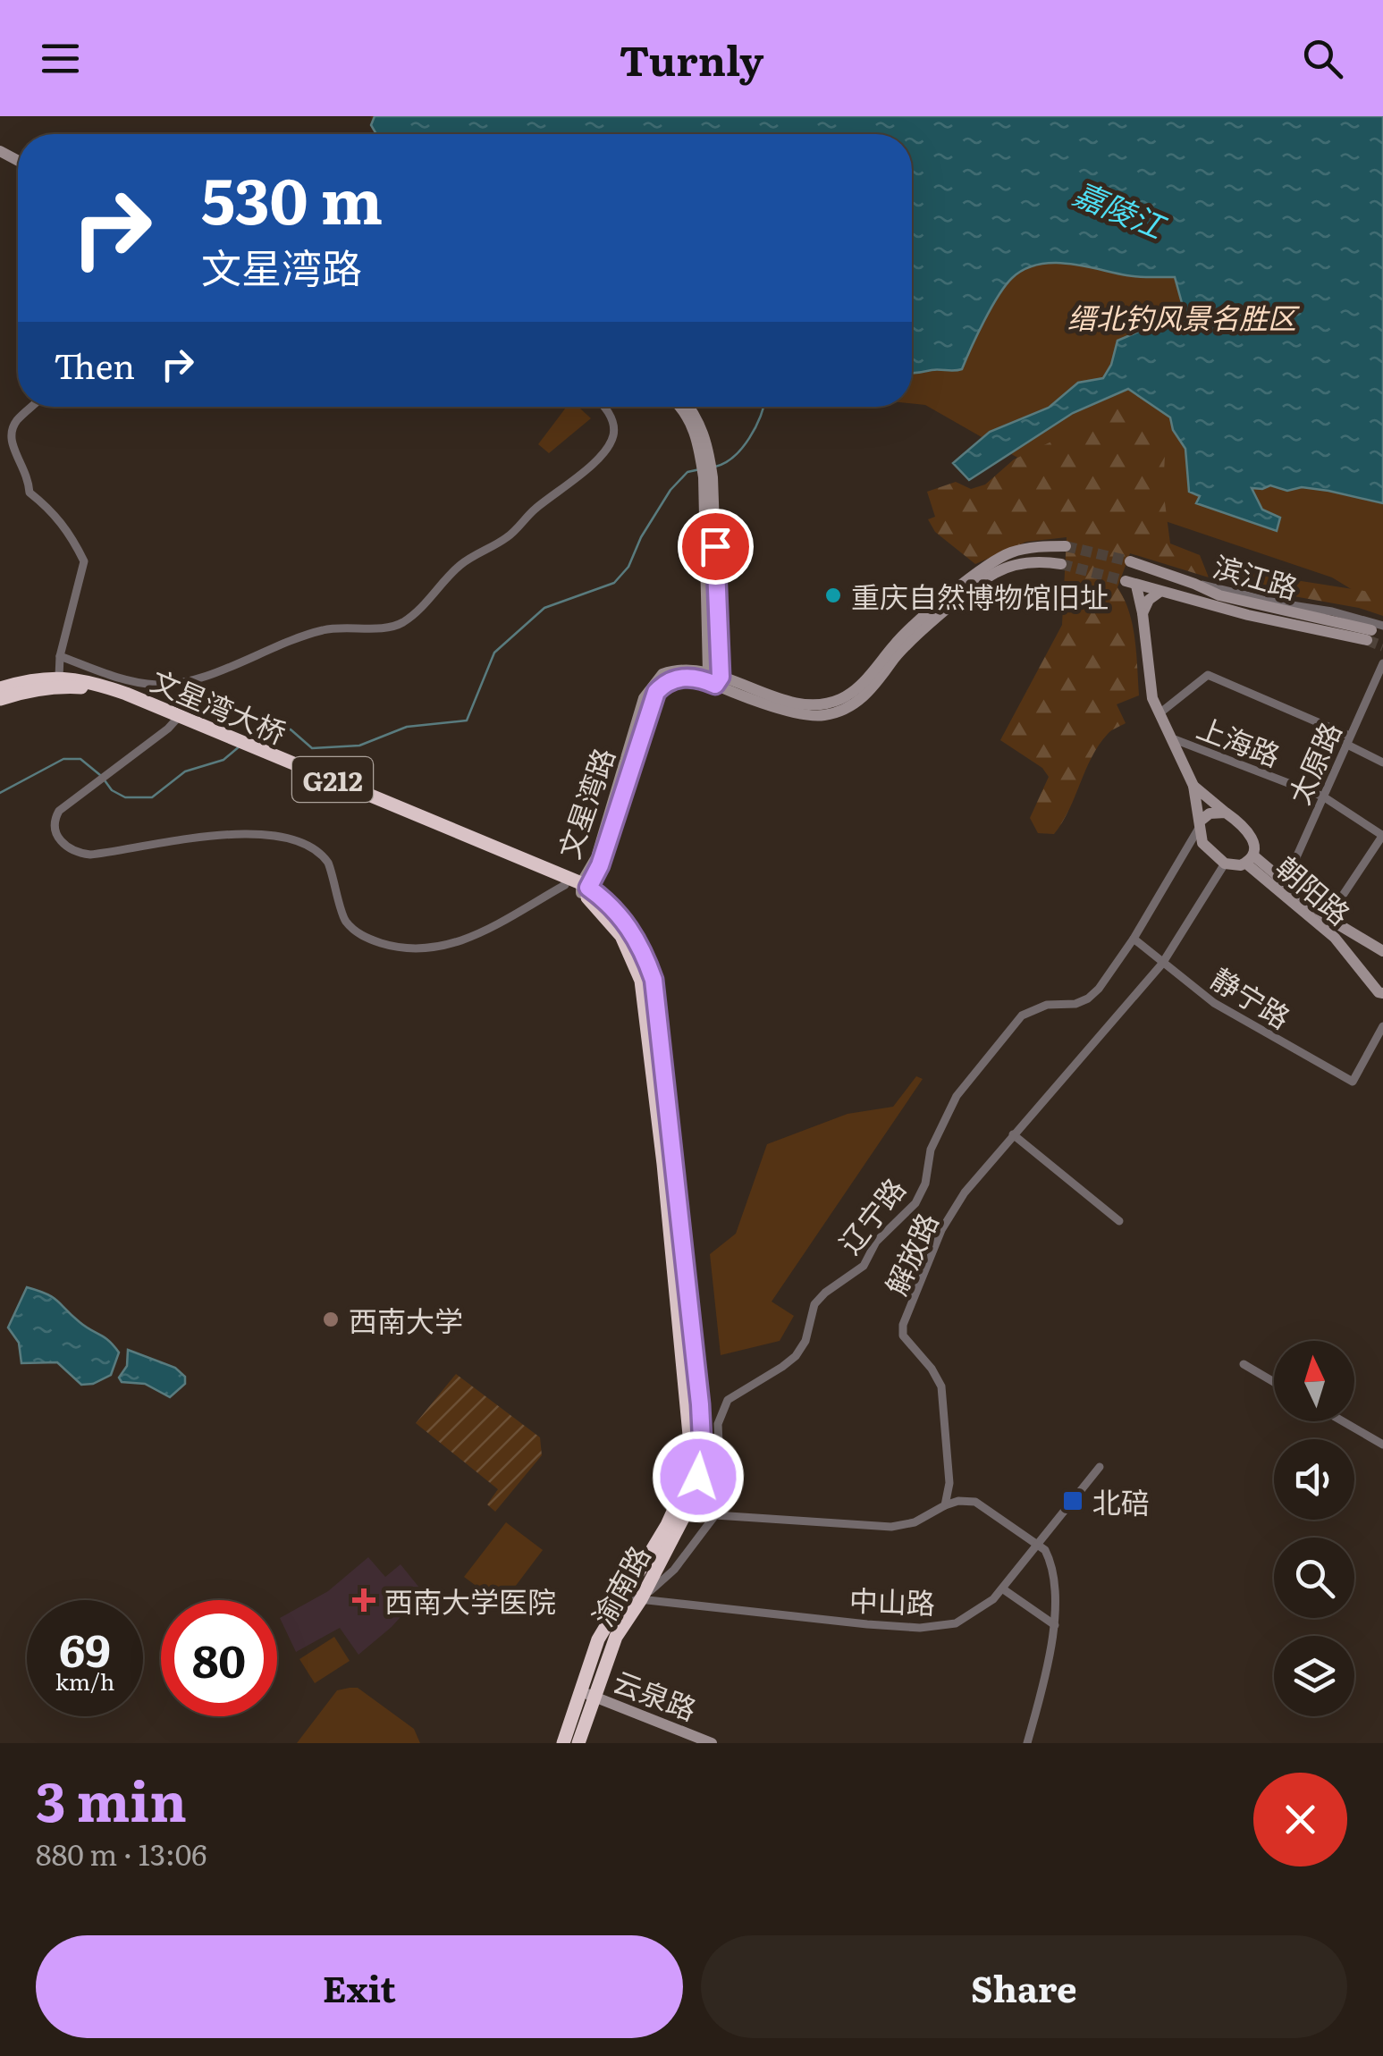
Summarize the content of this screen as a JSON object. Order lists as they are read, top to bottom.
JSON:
{
  "streets": {
    "highway": ["文星湾大桥", "G212", "渝南路"],
    "main road": [
      "滨江路",
      "文星湾路",
      "朝阳路",
      "云泉路"
    ],
    "street": [
      "上海路",
      "太原路",
      "静宁路",
      "辽宁路",
      "解放路",
      "中山路"
    ]
  },
  "crossings": [
    ["文星湾大桥", "G212"],
    ["文星湾大桥", "渝南路"],
    ["上海路", "太原路"],
    ["文星湾路", "渝南路"],
    ["朝阳路", "辽宁路"],
    ["朝阳路", "解放路"],
    ["静宁路", "辽宁路"],
    ["静宁路", "解放路"],
    ["辽宁路", "解放路"],
    ["辽宁路", "渝南路"],
    ["辽宁路", "中山路"],
    ["渝南路", "中山路"],
    ["渝南路", "云泉路"]
  ],
  "water": ["嘉陵江"],
  "parks": ["缙北钓风景名胜区"],
  "places": {
    "other": ["重庆自然博物馆旧址", "西南大学"],
    "transit": ["北碚"],
    "health": ["西南大学医院"]
  },
  "north": "top",
  "page": {
    "header": "Turnly",
    "turn": ["530 m", "文星湾路"],
    "then": "Then",
    "speed": "69 km/h",
    "limit": "80",
    "heading": ["3 min", "880 m · 13:06"],
    "buttons": ["Exit", "Share"]
  }
}
